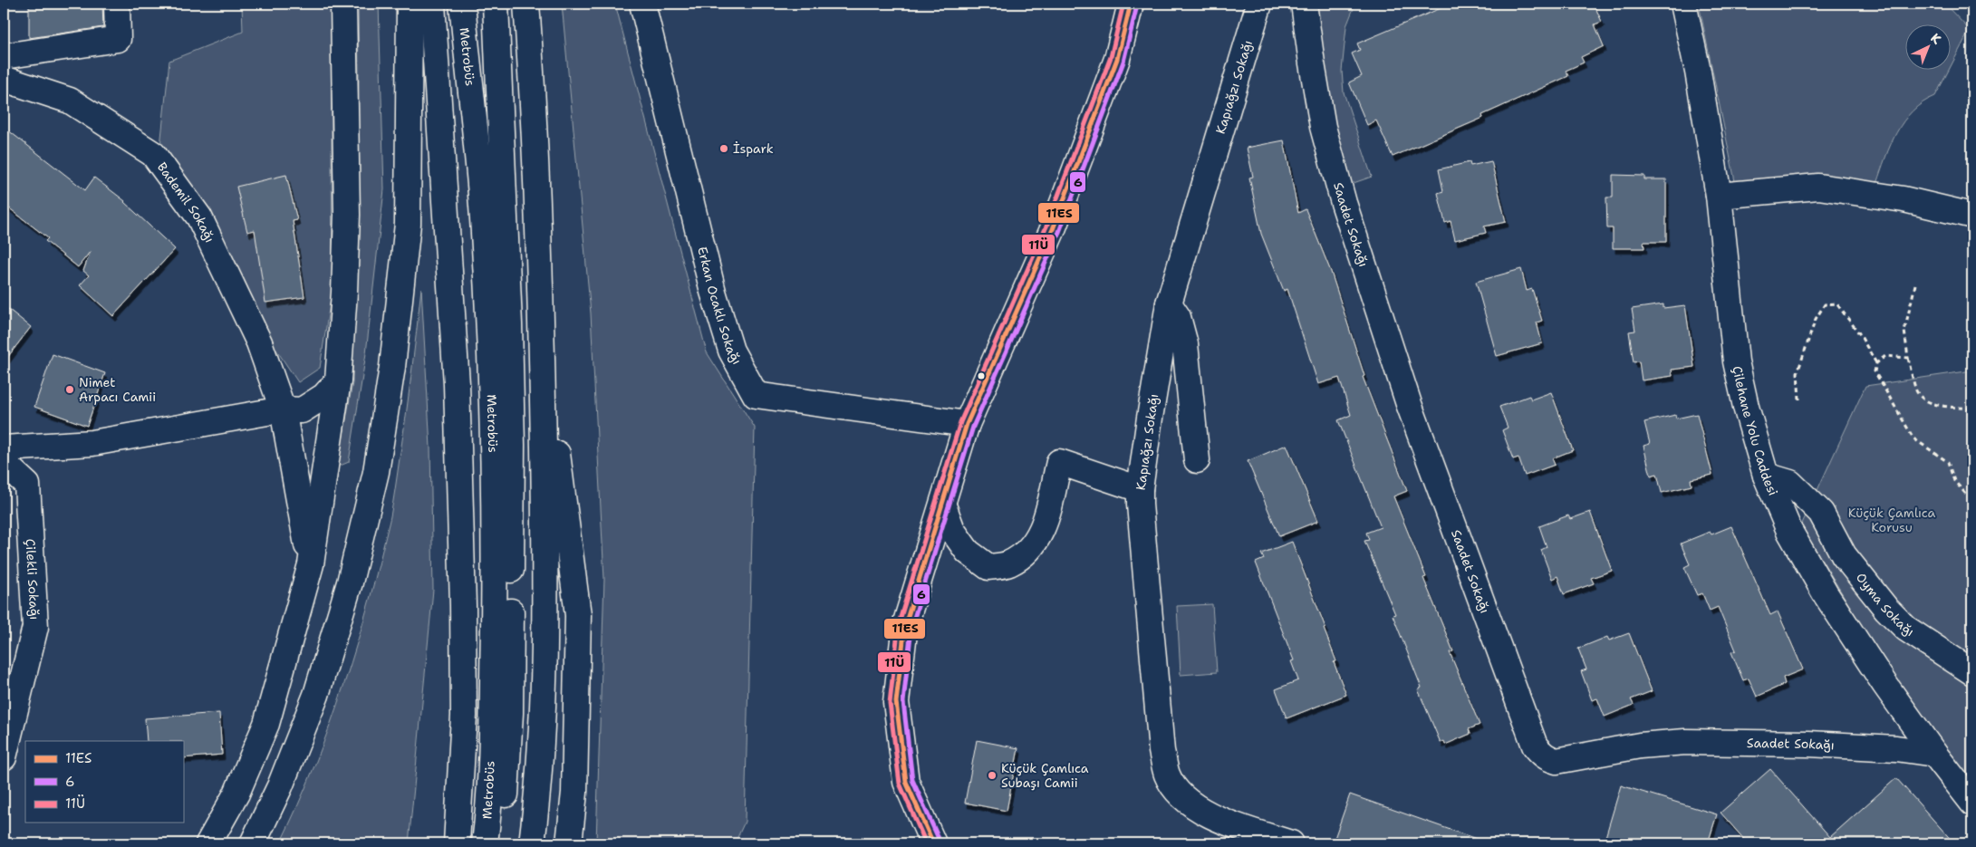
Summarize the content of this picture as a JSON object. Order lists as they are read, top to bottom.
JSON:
{
  "streets": {
    "main road": [
      "Metrobüs",
      "Kapıağzı Sokağı",
      "Bademil Sokağı",
      "Saadet Sokağı",
      "Erkan Ocaklı Sokağı",
      "Çilehane Yolu Caddesi",
      "Çilekli Sokağı",
      "Oyma Sokağı"
    ]
  },
  "crossings": [
    ["Saadet Sokağı", "Çilehane Yolu Caddesi"],
    ["Çilehane Yolu Caddesi", "Oyma Sokağı"]
  ],
  "parks": ["Küçük Çamlıca Korusu"],
  "places": ["İspark", "Nimet Arpacı Camii", "Küçük Çamlıca Subaşı Camii"],
  "lines": ["transit line 11ES", "transit line 11Ü", "transit line 6"],
  "legend": ["11ES", "6", "11Ü"],
  "north": "top right"
}
